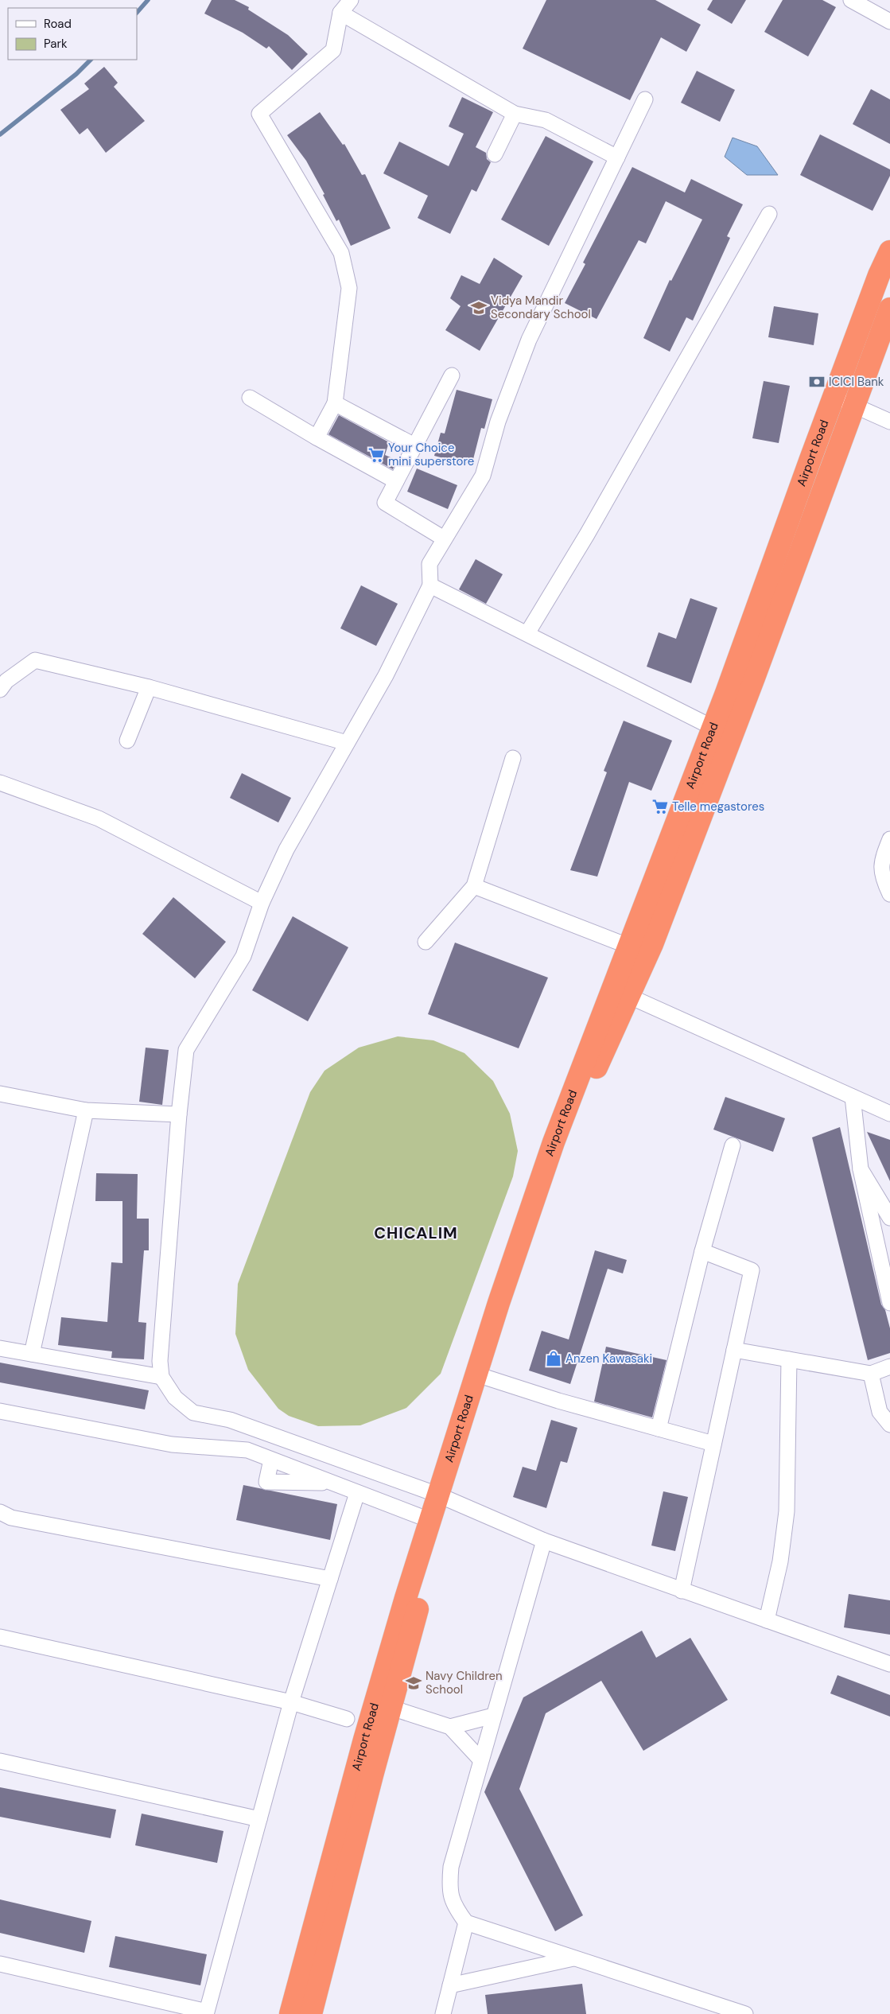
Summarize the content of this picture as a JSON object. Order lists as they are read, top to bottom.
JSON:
{
  "streets": {
    "highway": ["Airport Road"]
  },
  "districts": ["CHICALIM"],
  "places": {
    "school or university": ["Vidya Mandir Secondary School", "Navy Children School"],
    "bank": ["ICICI Bank"],
    "supermarket": ["Your Choice mini superstore", "Telle megastores"],
    "shop": ["Anzen Kawasaki"]
  },
  "legend": ["Road", "Park"]
}
